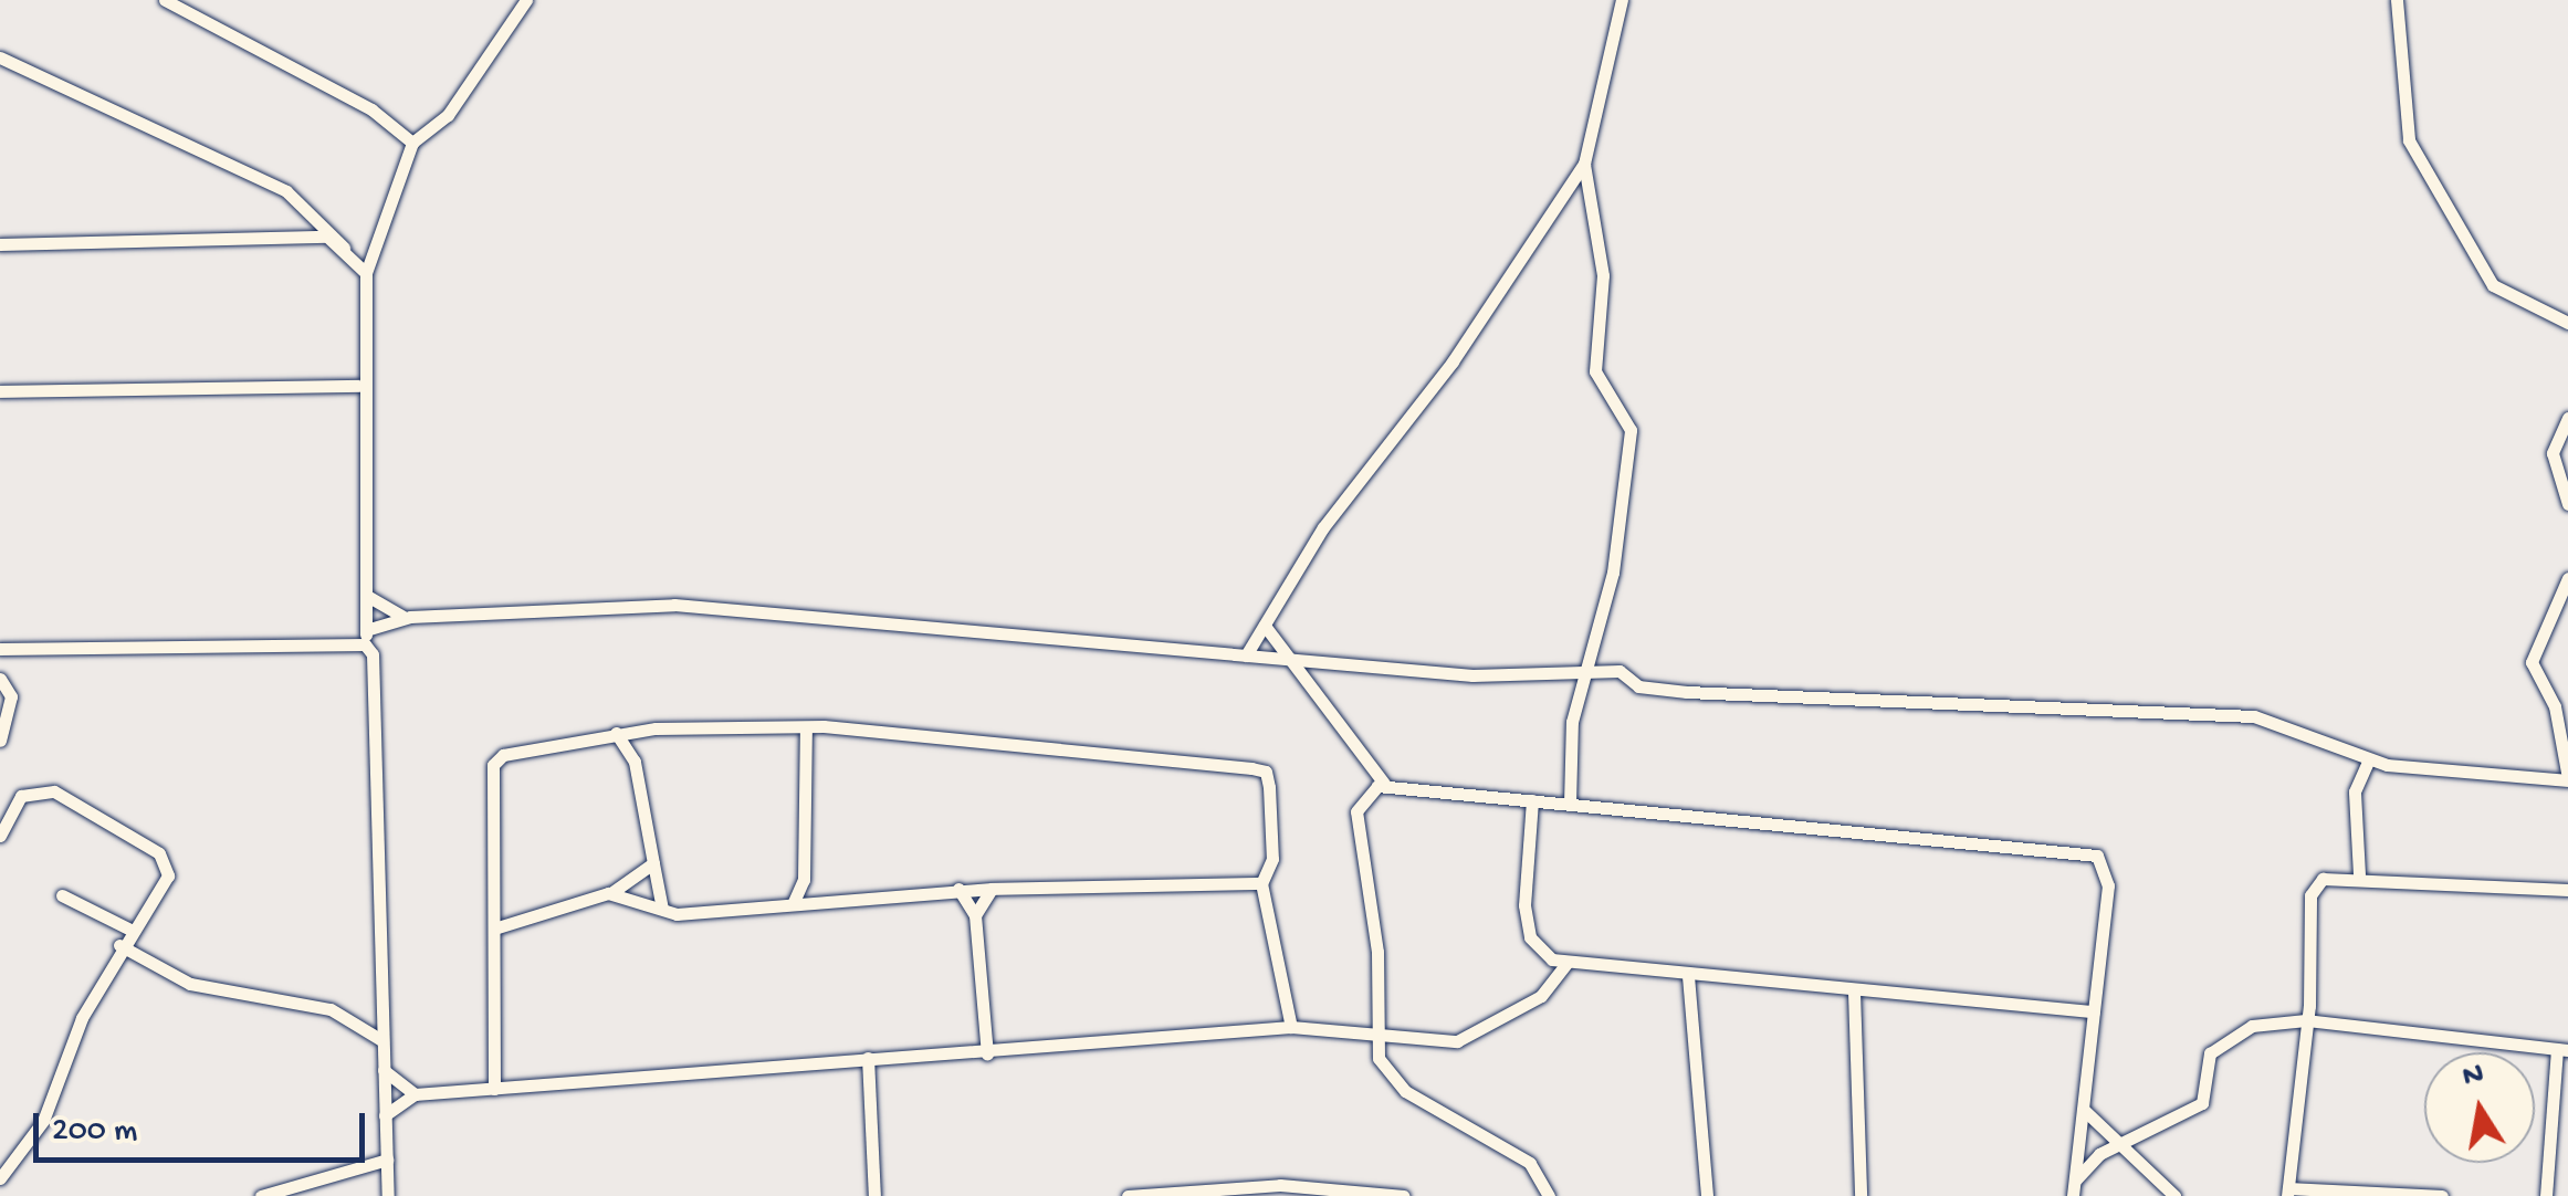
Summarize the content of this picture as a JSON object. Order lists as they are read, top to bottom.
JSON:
{
  "scale_bar": "200 m",
  "north": "top"
}
